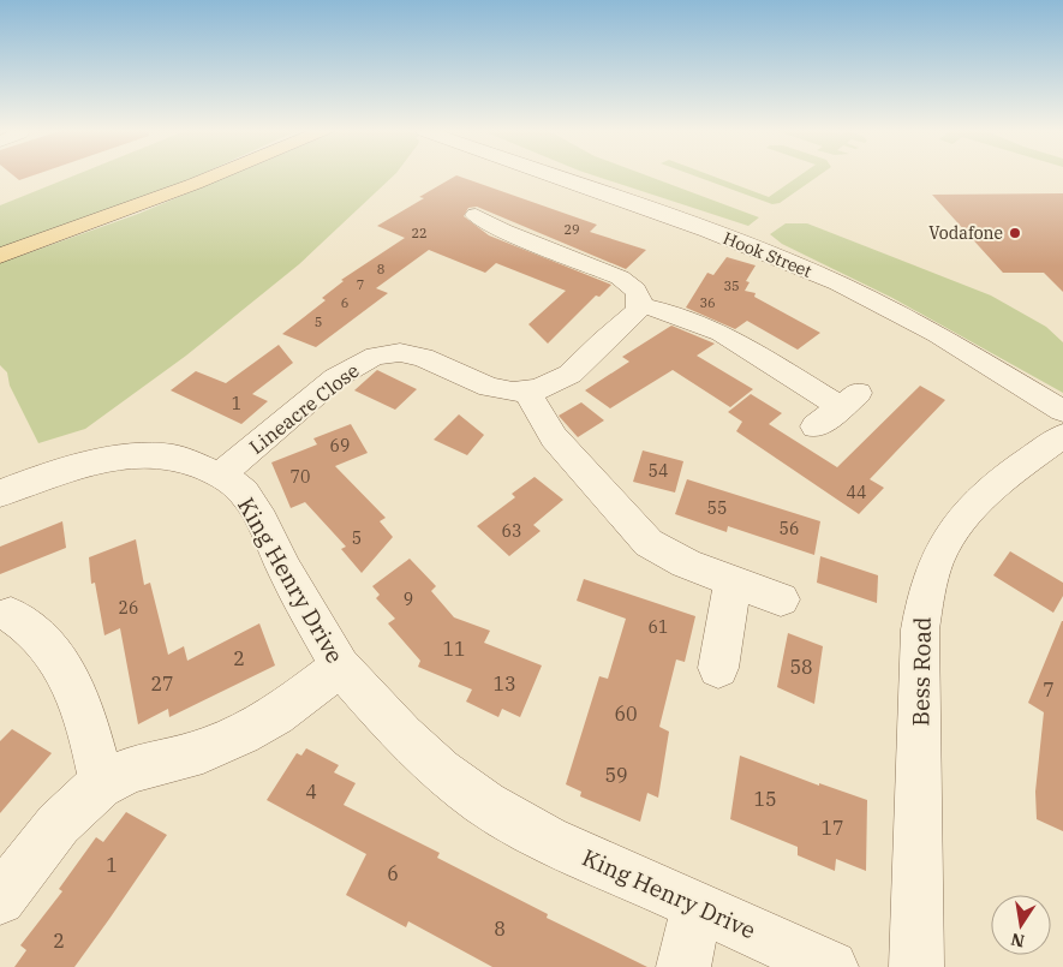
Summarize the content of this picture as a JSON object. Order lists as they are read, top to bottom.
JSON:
{
  "streets": {
    "street": [
      "Hook Street",
      "Lineacre Close",
      "King Henry Drive",
      "Bess Road"
    ]
  },
  "crossings": [
    ["Lineacre Close", "King Henry Drive"]
  ],
  "places": ["Vodafone"],
  "house_numbers": [
    "29",
    "22",
    "8",
    "7",
    "35",
    "6",
    "36",
    "5",
    "1",
    "69",
    "54",
    "70",
    "44",
    "55",
    "56",
    "63",
    "5",
    "9",
    "26",
    "61",
    "11",
    "2",
    "58",
    "27",
    "13",
    "7",
    "60",
    "59",
    "4",
    "15",
    "17",
    "1",
    "6",
    "8",
    "2"
  ],
  "north": "bottom"
}
